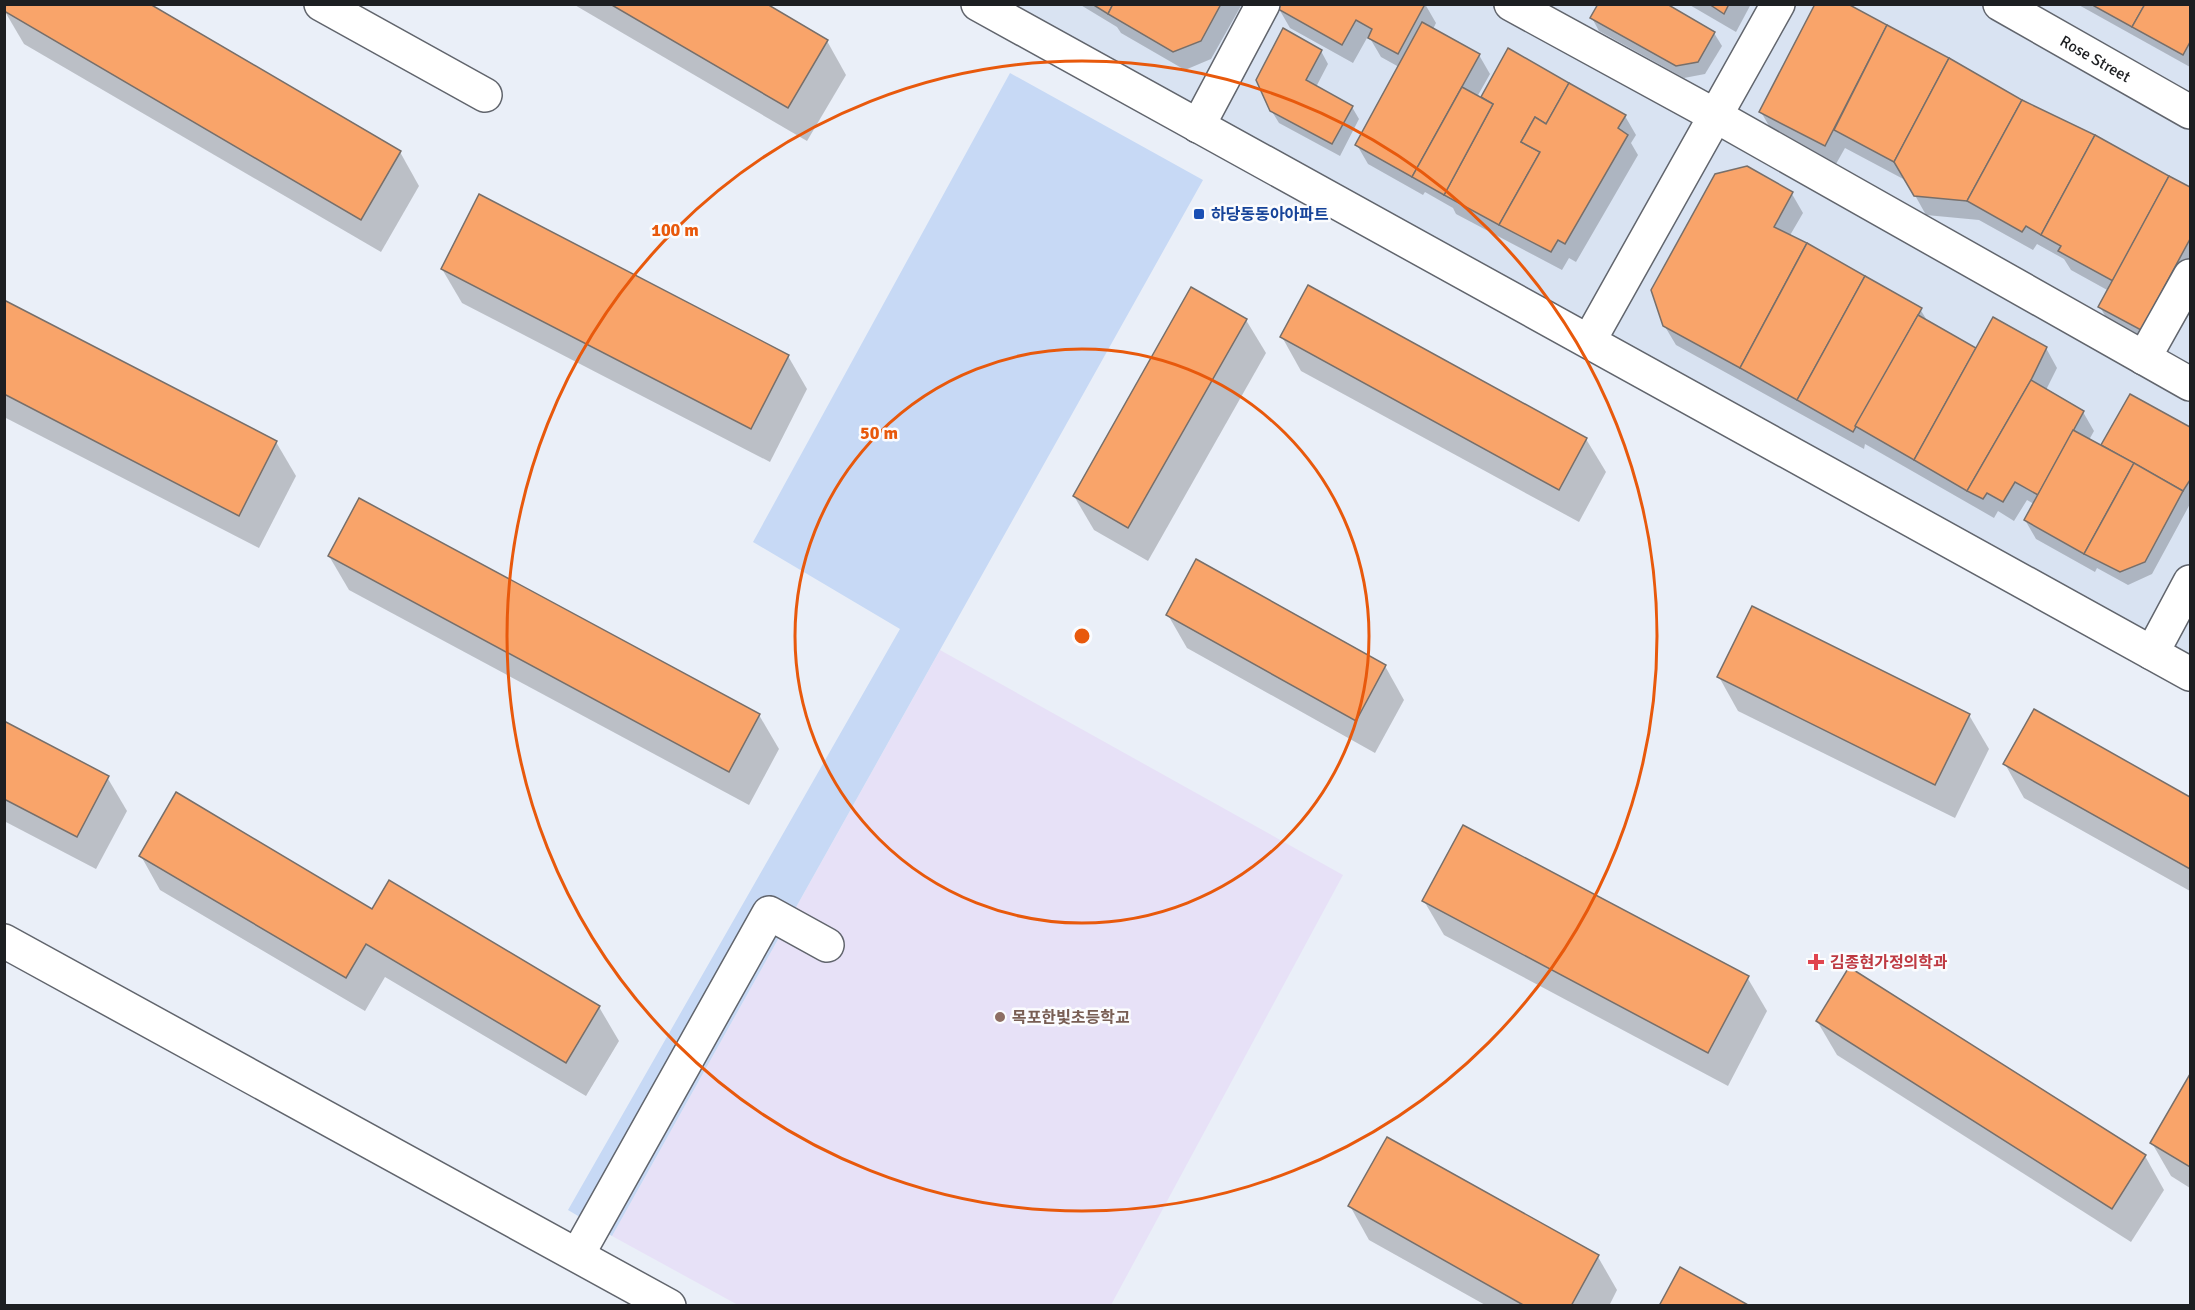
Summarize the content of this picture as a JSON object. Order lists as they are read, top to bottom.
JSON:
{
  "streets": {
    "street": ["Rose Street"]
  },
  "places": {
    "transit": ["하당동동아아파트"],
    "health": ["김종현가정의학과"],
    "other": ["목포한빛초등학교"]
  },
  "rings": ["100 m", "50 m"]
}
